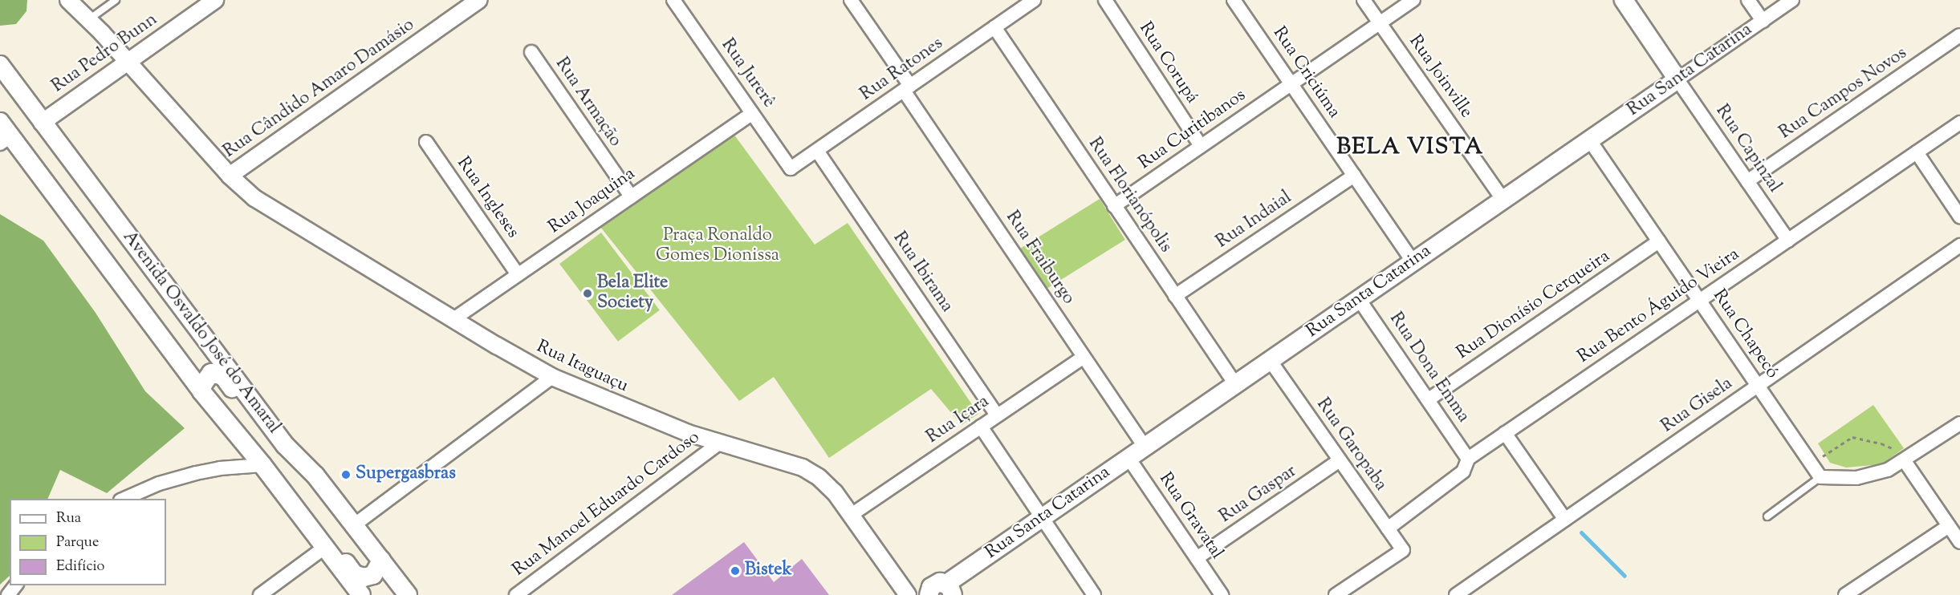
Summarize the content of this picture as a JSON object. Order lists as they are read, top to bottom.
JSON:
{
  "streets": {
    "main road": ["Rua Santa Catarina", "Avenida Osvaldo José do Amaral"],
    "street": [
      "Rua Pedro Bunn",
      "Rua Corupá",
      "Rua Ratones",
      "Rua Criciúma",
      "Rua Jurerê",
      "Rua Joinville",
      "Rua Cândido Amaro Damásio",
      "Rua Campos Novos",
      "Rua Armação",
      "Rua Curitibanos",
      "Rua Capinzal",
      "Rua Florianópolis",
      "Rua Ingleses",
      "Rua Joaquina",
      "Rua Indaial",
      "Rua Fraiburgo",
      "Rua Ibirama",
      "Rua Dionísio Cerqueira",
      "Rua Bento Águido Vieira",
      "Rua Chapecó",
      "Rua Itaguaçu",
      "Rua Dona Emma",
      "Rua Gisela",
      "Rua Içara",
      "Rua Garopaba",
      "Rua Gaspar",
      "Rua Manoel Eduardo Cardoso",
      "Rua Gravatal"
    ]
  },
  "crossings": [
    ["Rua Pedro Bunn", "Avenida Osvaldo José do Amaral"],
    ["Rua Pedro Bunn", "Rua Itaguaçu"],
    ["Rua Corupá", "Rua Curitibanos"],
    ["Rua Ratones", "Rua Jurerê"],
    ["Rua Ratones", "Rua Florianópolis"],
    ["Rua Ratones", "Rua Fraiburgo"],
    ["Rua Ratones", "Rua Ibirama"],
    ["Rua Santa Catarina", "Rua Criciúma"],
    ["Rua Santa Catarina", "Rua Joinville"],
    ["Rua Santa Catarina", "Rua Capinzal"],
    ["Rua Santa Catarina", "Rua Florianópolis"],
    ["Rua Santa Catarina", "Rua Fraiburgo"],
    ["Rua Santa Catarina", "Rua Chapecó"],
    ["Rua Santa Catarina", "Rua Itaguaçu"],
    ["Rua Santa Catarina", "Rua Dona Emma"],
    ["Rua Santa Catarina", "Rua Garopaba"],
    ["Rua Santa Catarina", "Rua Gravatal"],
    ["Rua Criciúma", "Rua Curitibanos"],
    ["Rua Criciúma", "Rua Indaial"],
    ["Rua Jurerê", "Rua Joaquina"],
    ["Rua Joinville", "Rua Curitibanos"],
    ["Rua Cândido Amaro Damásio", "Rua Itaguaçu"],
    ["Rua Campos Novos", "Rua Capinzal"],
    ["Rua Armação", "Rua Joaquina"],
    ["Rua Curitibanos", "Rua Florianópolis"],
    ["Rua Capinzal", "Rua Bento Águido Vieira"],
    ["Rua Florianópolis", "Rua Indaial"],
    ["Rua Ingleses", "Rua Joaquina"],
    ["Rua Joaquina", "Rua Itaguaçu"],
    ["Rua Fraiburgo", "Rua Içara"],
    ["Rua Ibirama", "Rua Içara"],
    ["Rua Dionísio Cerqueira", "Rua Chapecó"],
    ["Rua Dionísio Cerqueira", "Rua Dona Emma"],
    ["Rua Bento Águido Vieira", "Rua Chapecó"],
    ["Rua Bento Águido Vieira", "Rua Dona Emma"],
    ["Rua Bento Águido Vieira", "Rua Garopaba"],
    ["Rua Chapecó", "Rua Gisela"],
    ["Rua Itaguaçu", "Rua Içara"],
    ["Rua Itaguaçu", "Rua Manoel Eduardo Cardoso"],
    ["Rua Garopaba", "Rua Gaspar"],
    ["Rua Gaspar", "Rua Gravatal"]
  ],
  "districts": ["BELA VISTA"],
  "parks": ["Praça Ronaldo Gomes Dionissa"],
  "places": ["Bela Elite Society", "Supergasbras", "Bistek"],
  "legend": ["Rua", "Parque", "Edifício"]
}
